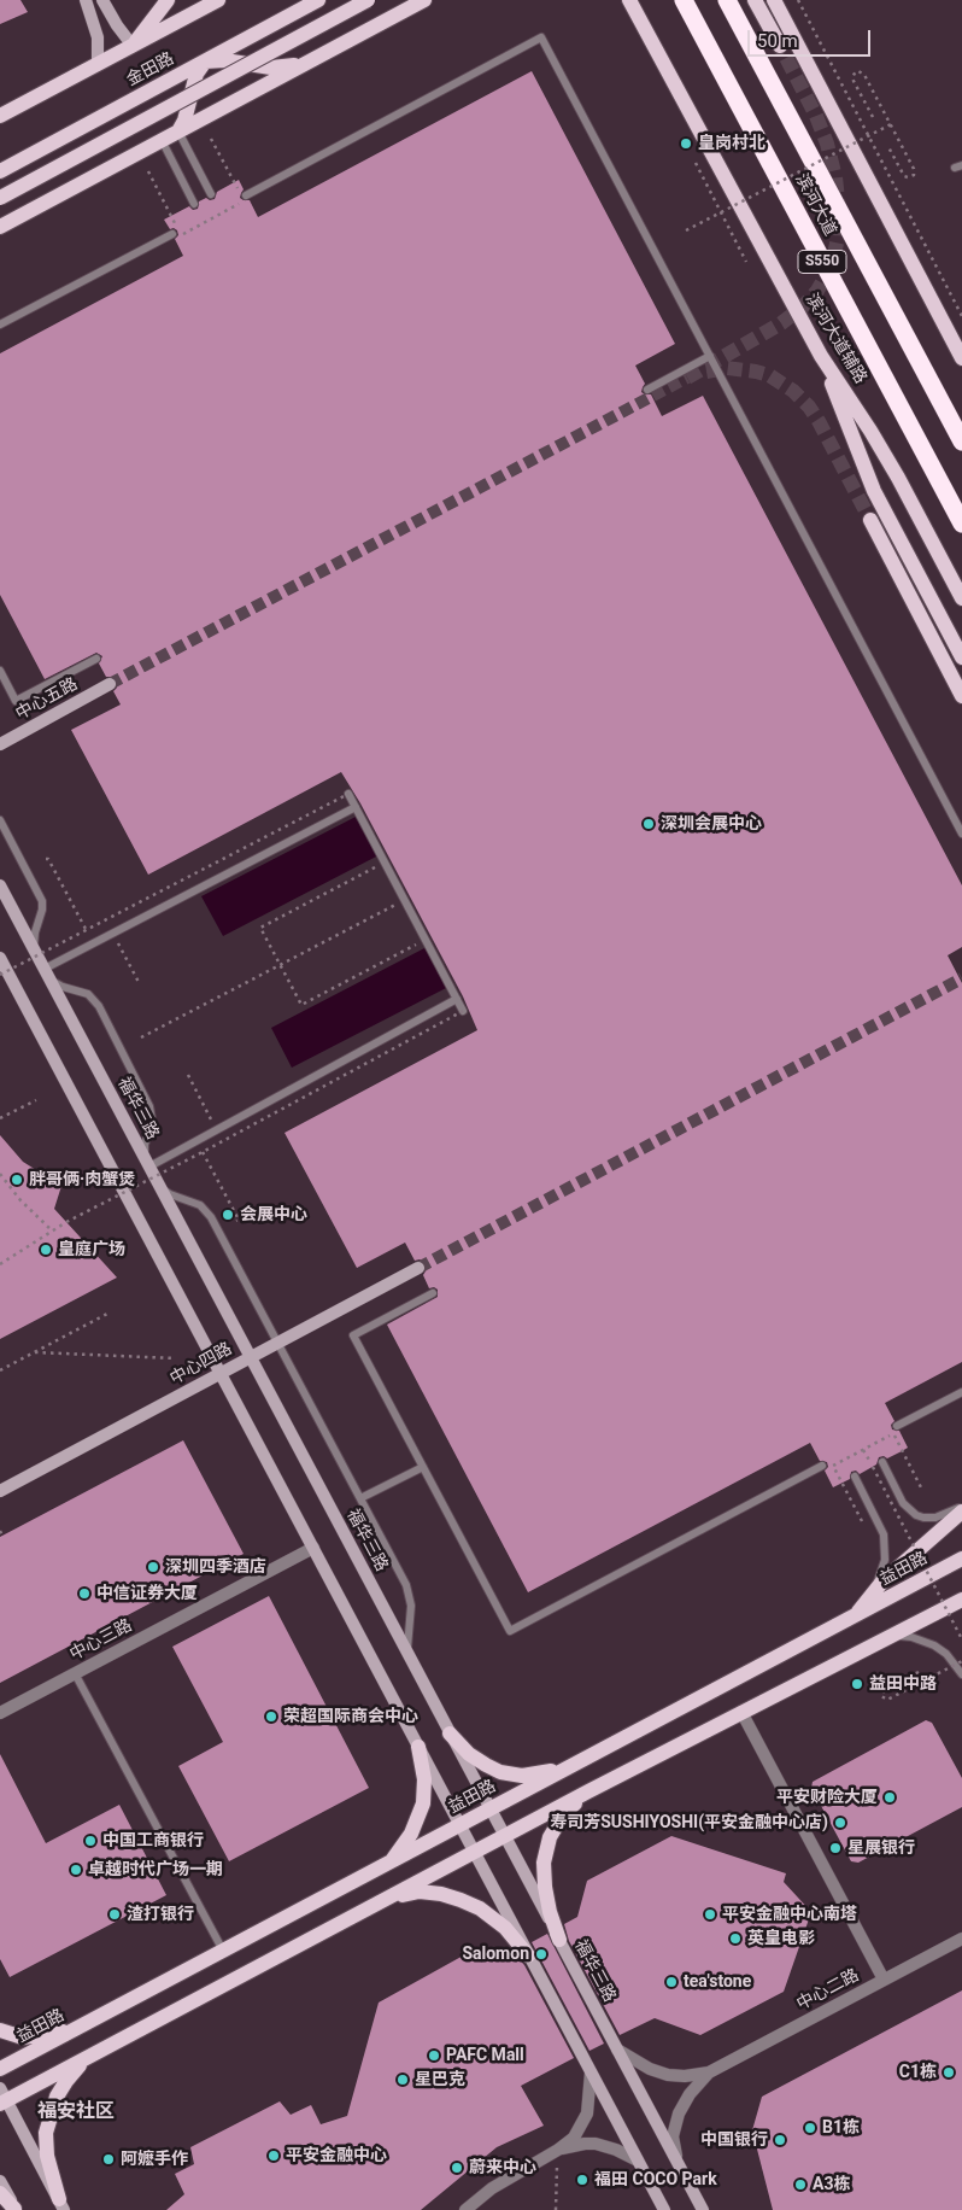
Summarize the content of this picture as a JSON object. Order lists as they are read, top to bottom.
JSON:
{
  "streets": {
    "highway": ["滨河大道", "S550"],
    "main road": ["金田路", "滨河大道辅路", "益田路"],
    "street": [
      "中心五路",
      "福华三路",
      "中心四路",
      "中心三路",
      "中心二路"
    ]
  },
  "crossings": [
    ["福华三路", "中心四路"],
    ["福华三路", "益田路"],
    ["福华三路", "中心二路"]
  ],
  "districts": ["福安社区"],
  "places": [
    "皇岗村北",
    "深圳会展中心",
    "胖哥俩·肉蟹煲",
    "会展中心",
    "皇庭广场",
    "深圳四季酒店",
    "中信证券大厦",
    "益田中路",
    "荣超国际商会中心",
    "平安财险大厦",
    "寿司芳SUSHIYOSHI(平安金融中心店)",
    "中国工商银行",
    "星展银行",
    "卓越时代广场一期",
    "渣打银行",
    "平安金融中心南塔",
    "英皇电影",
    "Salomon",
    "tea'stone",
    "PAFC Mall",
    "C1栋",
    "星巴克",
    "B1栋",
    "中国银行",
    "平安金融中心",
    "阿嬷手作",
    "蔚来中心",
    "福田 COCO Park",
    "A3栋"
  ],
  "scale_bar": "50 m"
}
